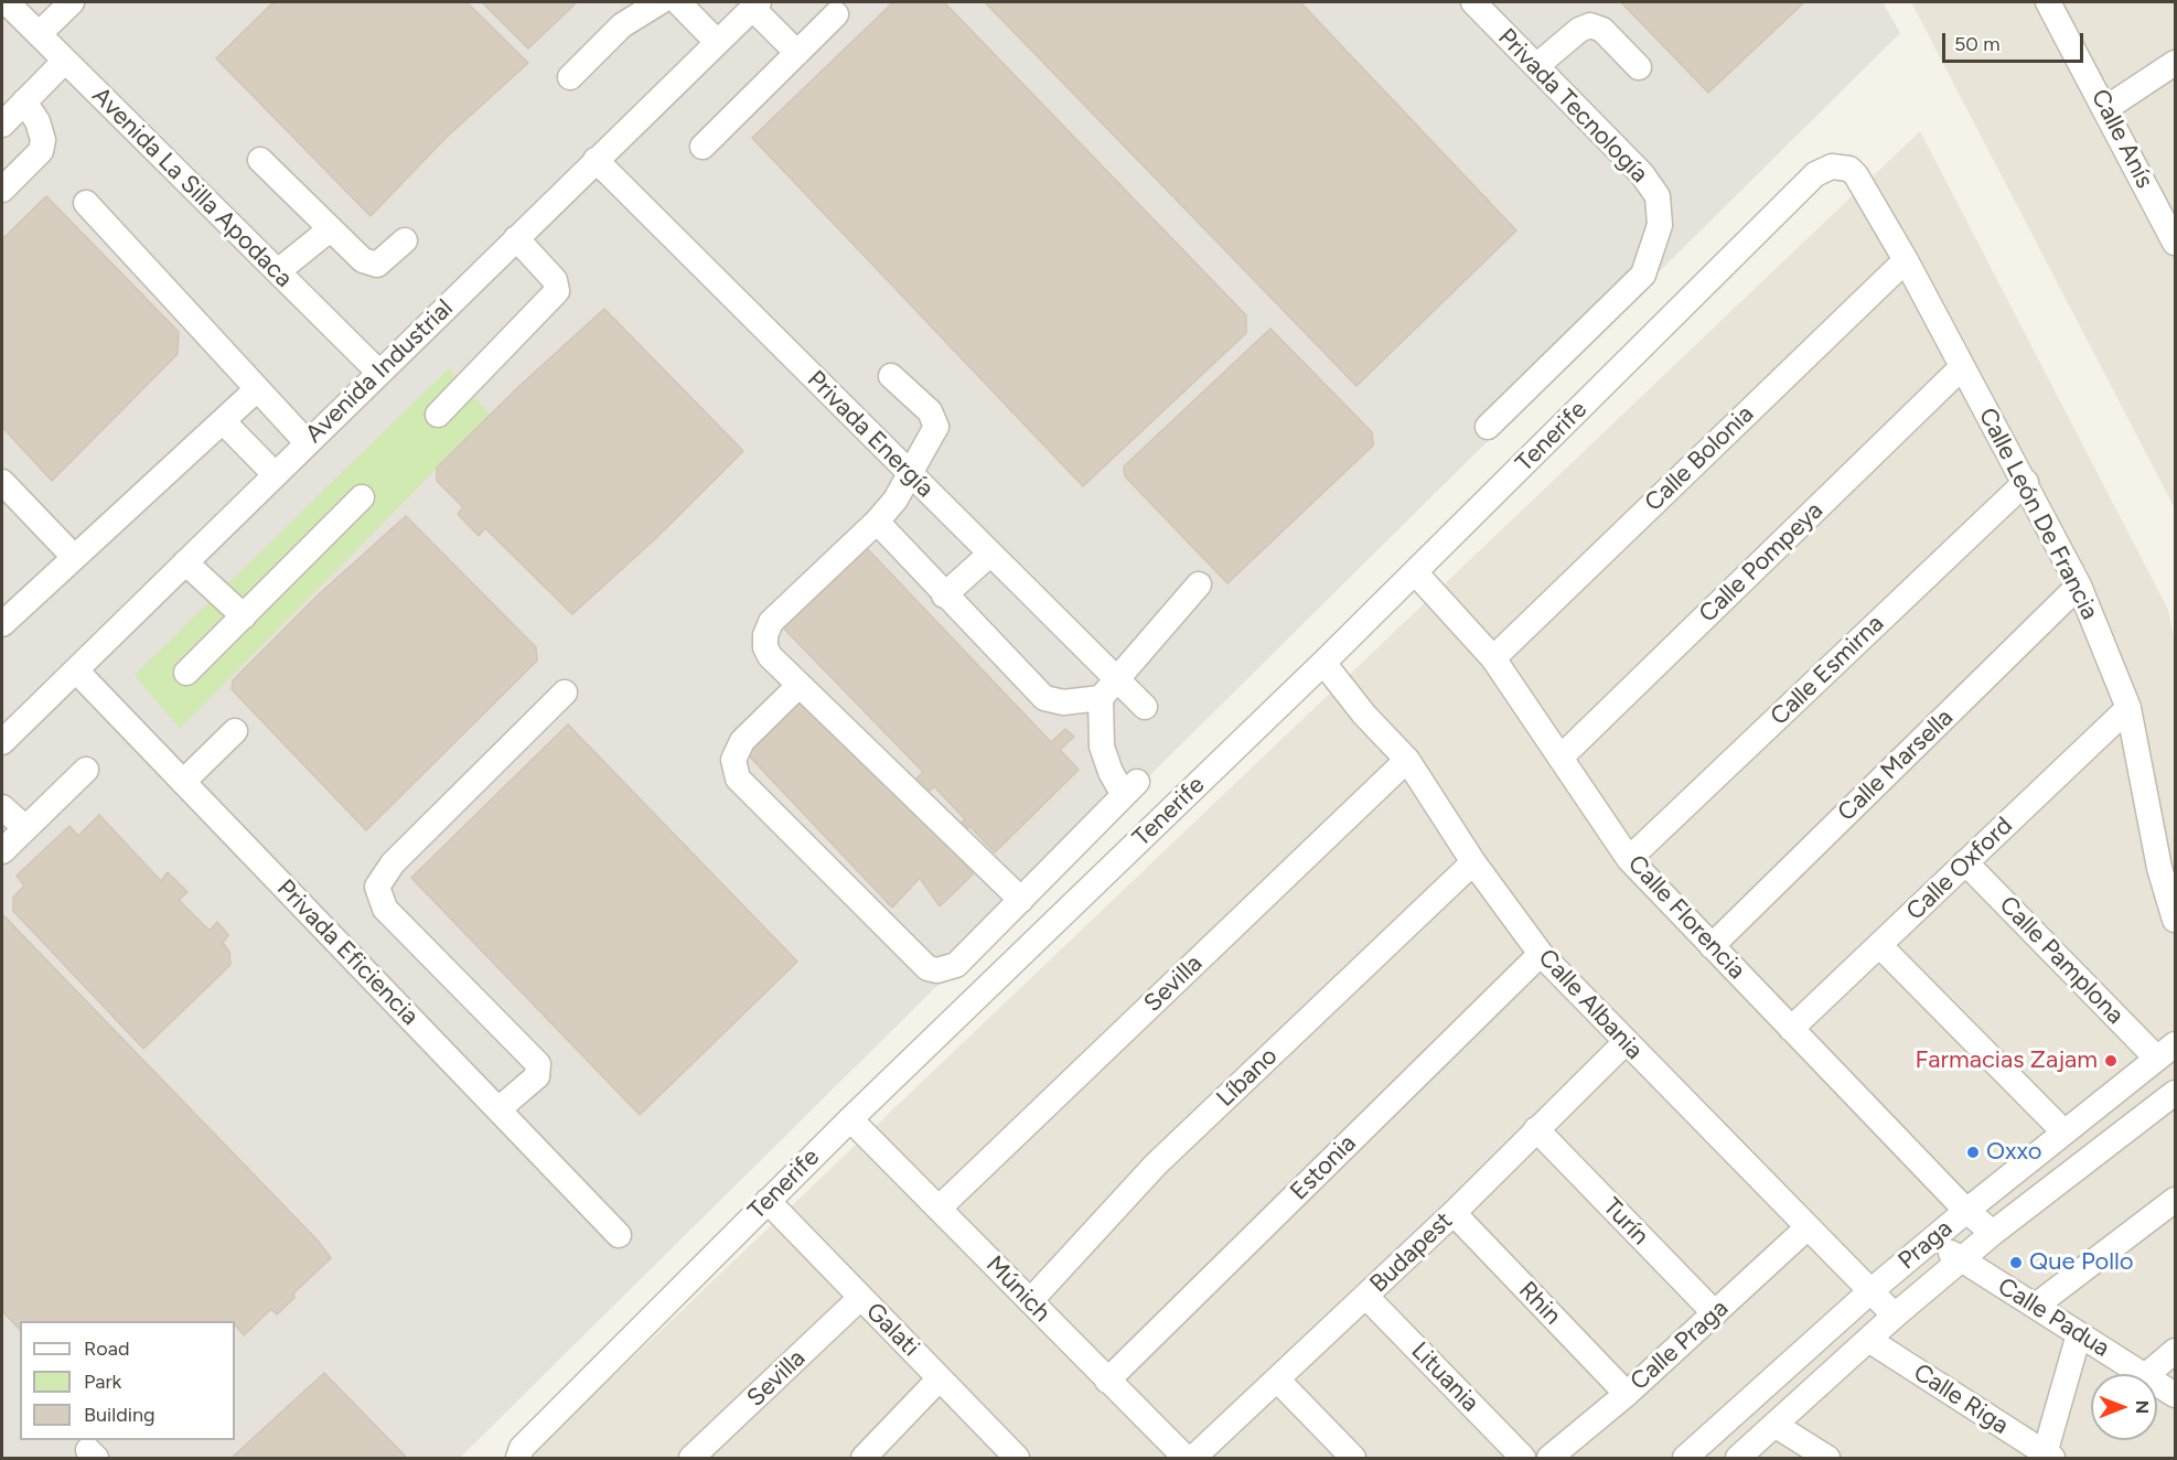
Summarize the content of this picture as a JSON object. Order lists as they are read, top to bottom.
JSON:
{
  "streets": {
    "street": [
      "Privada Tecnología",
      "Calle Anís",
      "Avenida La Silla Apodaca",
      "Avenida Industrial",
      "Privada Energía",
      "Tenerife",
      "Calle Bolonia",
      "Calle León De Francia",
      "Calle Pompeya",
      "Calle Esmirna",
      "Calle Marsella",
      "Calle Oxford",
      "Calle Florencia",
      "Privada Eficiencia",
      "Calle Pamplona",
      "Sevilla",
      "Calle Albania",
      "Líbano",
      "Estonia",
      "Turín",
      "Praga",
      "Budapest",
      "Múnich",
      "Rhin",
      "Calle Padua",
      "Galati",
      "Calle Praga",
      "Lituania",
      "Calle Riga"
    ]
  },
  "crossings": [
    ["Avenida La Silla Apodaca", "Avenida Industrial"],
    ["Avenida Industrial", "Privada Energía"],
    ["Avenida Industrial", "Privada Eficiencia"],
    ["Tenerife", "Calle León De Francia"],
    ["Tenerife", "Calle Florencia"],
    ["Tenerife", "Calle Albania"],
    ["Tenerife", "Múnich"],
    ["Tenerife", "Galati"],
    ["Calle Bolonia", "Calle León De Francia"],
    ["Calle Bolonia", "Calle Florencia"],
    ["Calle León De Francia", "Calle Pompeya"],
    ["Calle León De Francia", "Calle Esmirna"],
    ["Calle León De Francia", "Calle Marsella"],
    ["Calle León De Francia", "Calle Oxford"],
    ["Calle Pompeya", "Calle Florencia"],
    ["Calle Esmirna", "Calle Florencia"],
    ["Calle Marsella", "Calle Florencia"],
    ["Calle Oxford", "Calle Florencia"],
    ["Calle Oxford", "Calle Pamplona"],
    ["Calle Florencia", "Praga"],
    ["Calle Pamplona", "Praga"],
    ["Sevilla", "Calle Albania"],
    ["Sevilla", "Múnich"],
    ["Sevilla", "Galati"],
    ["Calle Albania", "Líbano"],
    ["Calle Albania", "Estonia"],
    ["Calle Albania", "Praga"],
    ["Calle Albania", "Budapest"],
    ["Calle Albania", "Calle Praga"],
    ["Líbano", "Múnich"],
    ["Estonia", "Múnich"],
    ["Turín", "Budapest"],
    ["Turín", "Calle Praga"],
    ["Praga", "Calle Padua"],
    ["Praga", "Calle Riga"],
    ["Budapest", "Rhin"],
    ["Budapest", "Lituania"],
    ["Rhin", "Calle Praga"]
  ],
  "places": ["Farmacias Zajam", "Oxxo", "Que Pollo"],
  "legend": ["Road", "Park", "Building"],
  "scale_bar": "50 m",
  "north": "right"
}
